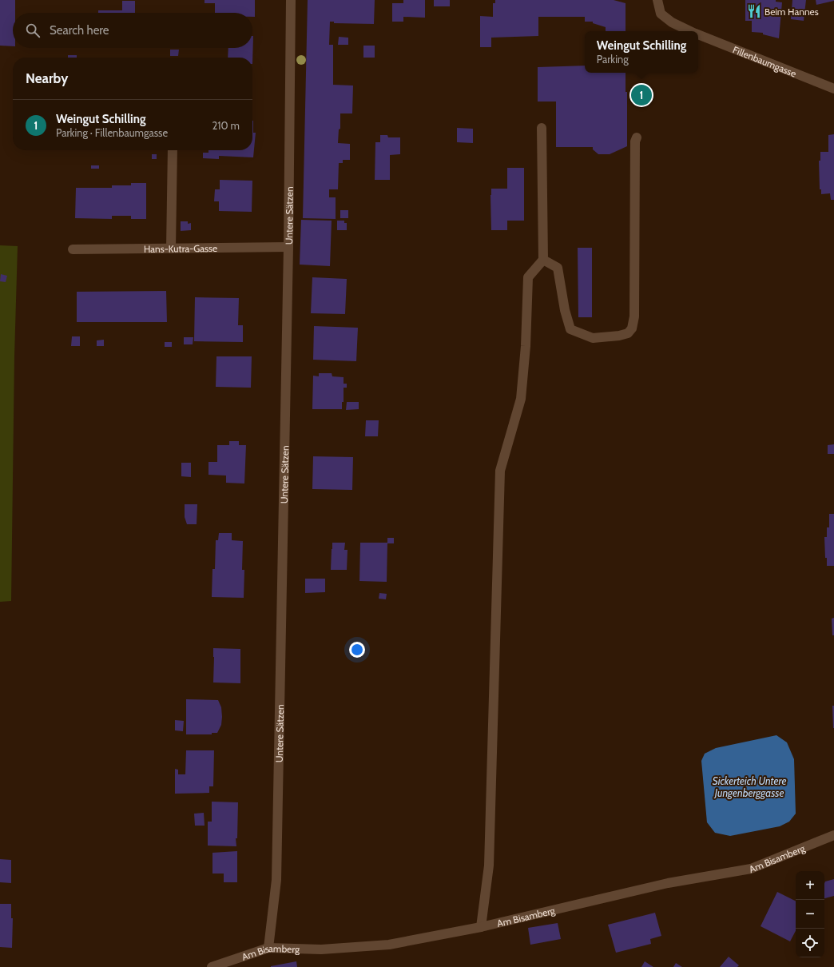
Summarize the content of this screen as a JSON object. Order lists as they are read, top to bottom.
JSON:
{
  "streets": {
    "street": [
      "Fillenbaumgasse",
      "Untere Sätzen",
      "Hans-Kutra-Gasse",
      "Am Bisamberg"
    ]
  },
  "crossings": [
    ["Untere Sätzen", "Hans-Kutra-Gasse"],
    ["Untere Sätzen", "Am Bisamberg"]
  ],
  "water": ["Sickerteich Untere Jungenberggasse"],
  "places": {
    "restaurant": ["Beim Hannes"]
  },
  "page": {
    "search": "Search here",
    "popup": ["Weingut Schilling", "Parking"],
    "heading": "Nearby",
    "pins": "1",
    "list": [
      {
        "mark": "1",
        "name": "Weingut Schilling",
        "note": "Parking · Fillenbaumgasse",
        "value": "210 m"
      }
    ],
    "map_buttons": ["+", "−"]
  }
}
